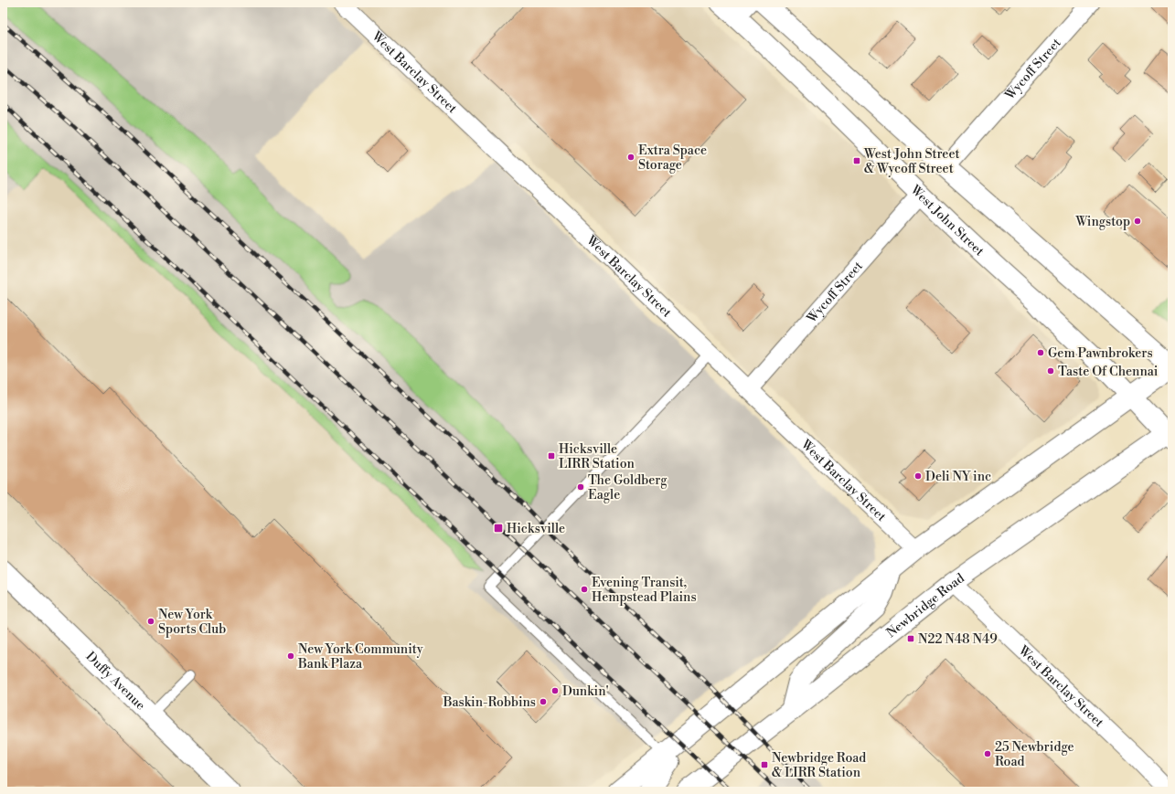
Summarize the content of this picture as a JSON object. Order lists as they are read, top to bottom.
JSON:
{
  "streets": {
    "main road": ["West John Street", "Newbridge Road", "Duffy Avenue"],
    "street": ["Wycoff Street", "West Barclay Street"]
  },
  "crossings": [
    ["Wycoff Street", "West Barclay Street"],
    ["Wycoff Street", "West John Street"],
    ["West Barclay Street", "Newbridge Road"],
    ["West John Street", "Newbridge Road"]
  ],
  "places": {
    "other": [
      "Extra Space Storage",
      "Wingstop",
      "Gem Pawnbrokers",
      "Taste Of Chennai",
      "Deli NY inc",
      "The Goldberg Eagle",
      "Evening Transit, Hempstead Plains",
      "New York Sports Club",
      "New York Community Bank Plaza",
      "Dunkin'",
      "Baskin-Robbins",
      "25 Newbridge Road"
    ],
    "transit": [
      "West John Street & Wycoff Street",
      "Hicksville LIRR Station",
      "Hicksville",
      "N22 N48 N49",
      "Newbridge Road & LIRR Station"
    ]
  }
}
